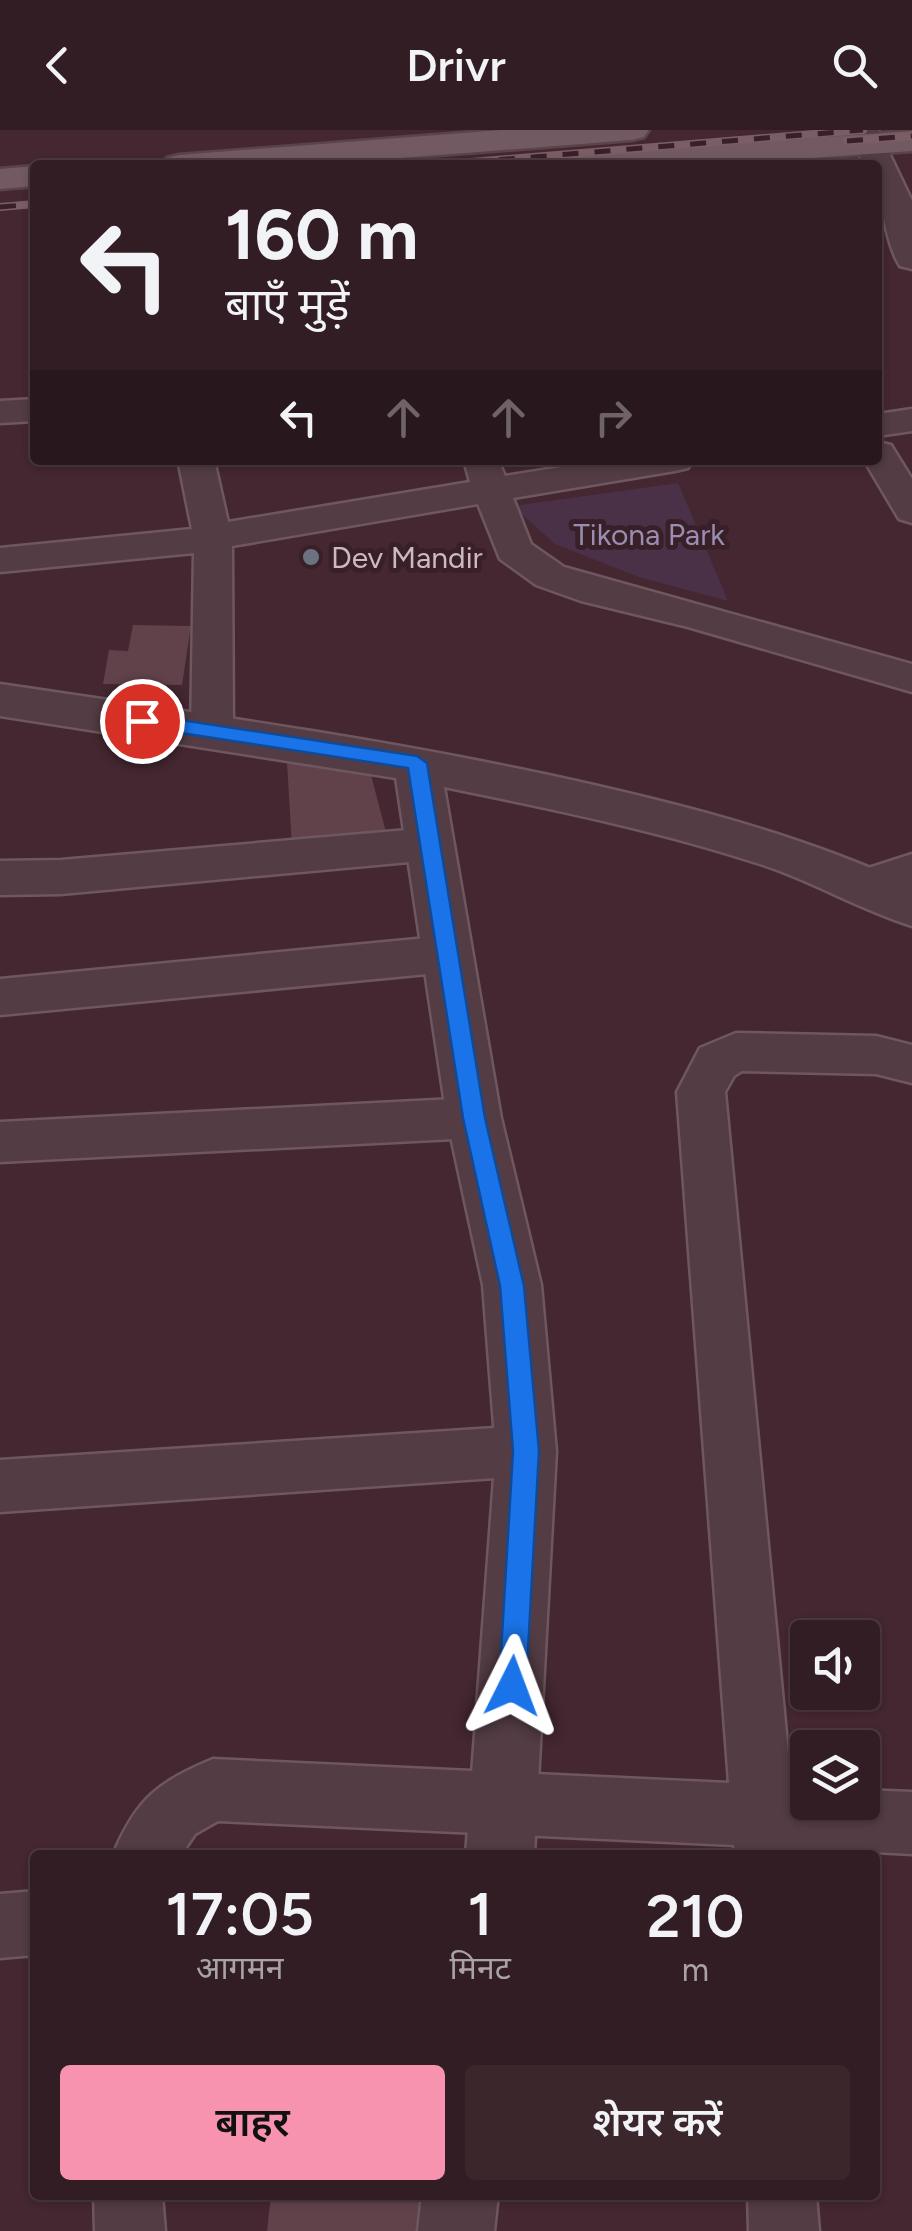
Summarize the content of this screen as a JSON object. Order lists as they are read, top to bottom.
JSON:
{
  "parks": ["Tikona Park"],
  "places": ["Dev Mandir"],
  "page": {
    "header": "Drivr",
    "turn": ["160 m", "बाएँ मुड़ें"],
    "eta": [
      "17:05",
      "आगमन",
      "1",
      "मिनट",
      "210",
      "m"
    ],
    "buttons": ["बाहर", "शेयर करें"]
  }
}
